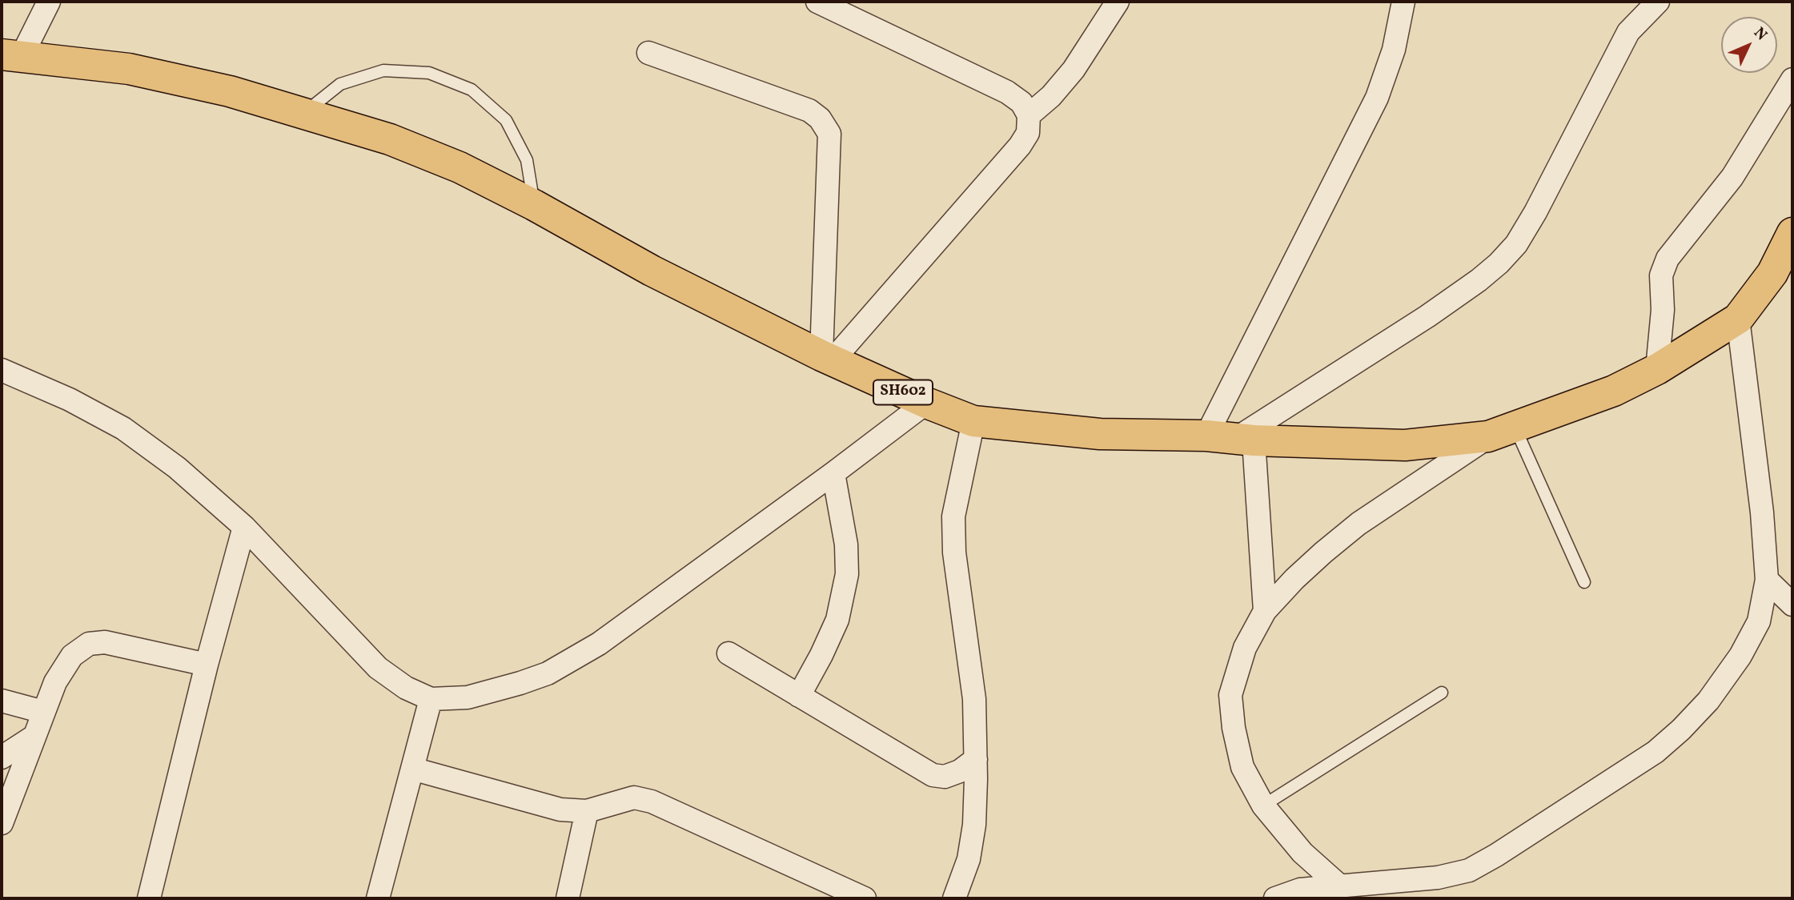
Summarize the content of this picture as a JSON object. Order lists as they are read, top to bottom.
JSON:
{
  "streets": {
    "main road": ["SH602"]
  },
  "north": "top right"
}
